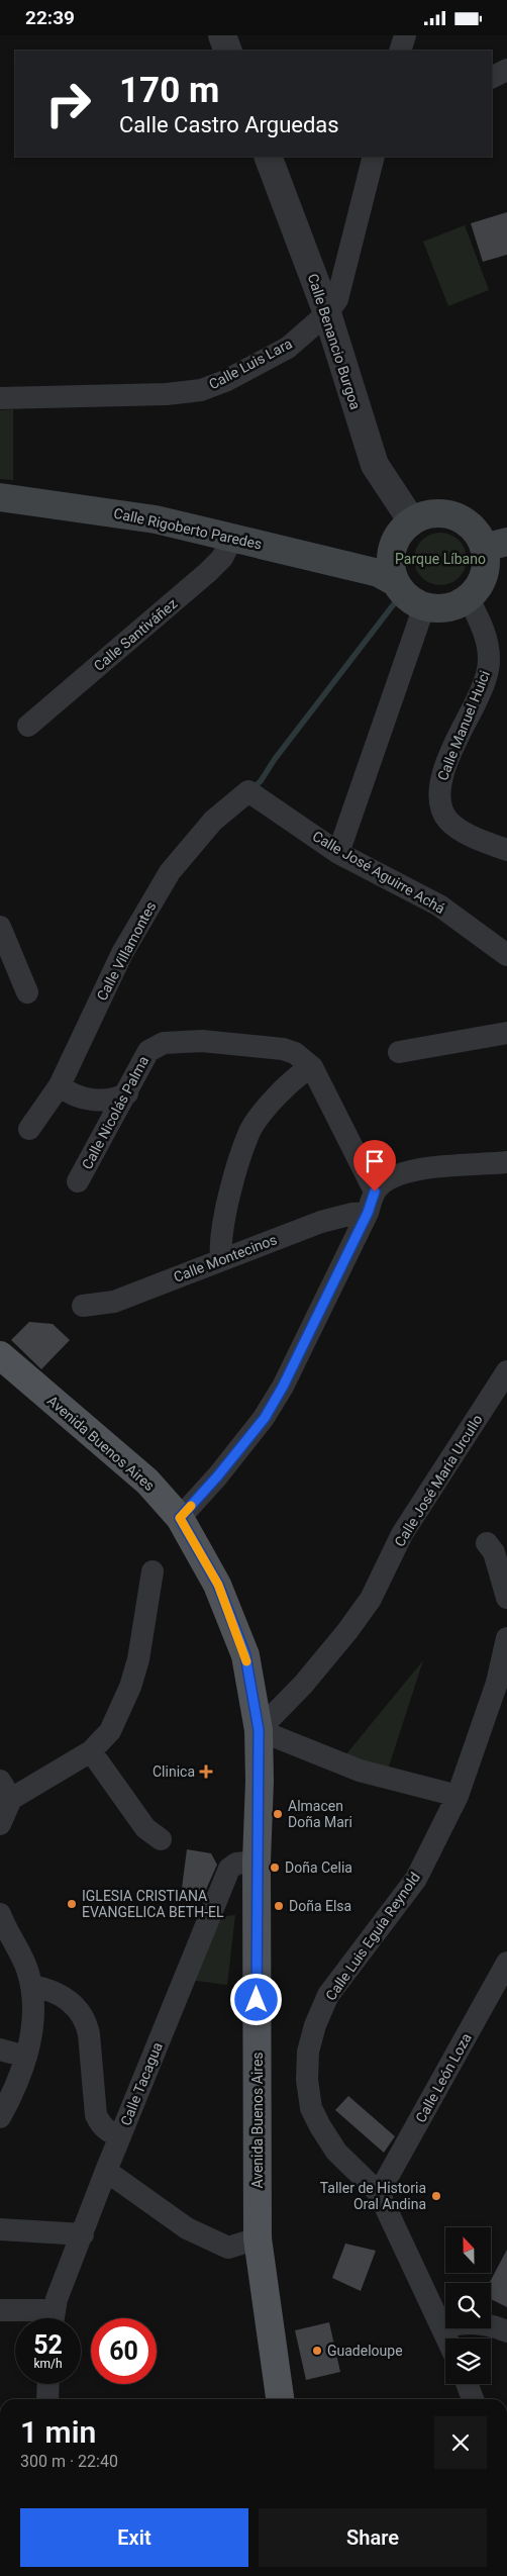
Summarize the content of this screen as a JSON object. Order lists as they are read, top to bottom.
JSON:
{
  "streets": {
    "main road": ["Calle Rigoberto Paredes", "Avenida Buenos Aires"],
    "street": [
      "Calle Benancio Burgoa",
      "Calle Luis Lara",
      "Calle Santiváñez",
      "Calle Manuel Huici",
      "Calle José Aguirre Achá",
      "Calle Villamontes",
      "Calle Nicolás Palma",
      "Calle Montecinos",
      "Calle José María Urcullo",
      "Calle Luis Eguía Reynold",
      "Calle León Loza",
      "Calle Tacagua"
    ]
  },
  "crossings": [
    ["Calle Benancio Burgoa", "Calle Luis Lara"],
    ["Calle Benancio Burgoa", "Calle Rigoberto Paredes"],
    ["Calle Benancio Burgoa", "Calle Manuel Huici"],
    ["Calle Rigoberto Paredes", "Calle Santiváñez"],
    ["Calle Rigoberto Paredes", "Calle Manuel Huici"],
    ["Calle José Aguirre Achá", "Calle Villamontes"],
    ["Avenida Buenos Aires", "Calle José María Urcullo"],
    ["Avenida Buenos Aires", "Calle Tacagua"],
    ["Calle Luis Eguía Reynold", "Calle León Loza"]
  ],
  "parks": ["Parque Líbano"],
  "places": {
    "health": ["Clinica"],
    "other": [
      "Almacen Doña Mari",
      "Doña Celia",
      "IGLESIA CRISTIANA EVANGELICA BETH-EL",
      "Doña Elsa",
      "Taller de Historia Oral Andina",
      "Guadeloupe"
    ]
  },
  "north": "top",
  "page": {
    "status": "22:39",
    "turn": ["170 m", "Calle Castro Arguedas"],
    "speed": "52 km/h",
    "limit": "60",
    "heading": ["1 min", "300 m · 22:40"],
    "buttons": ["Exit", "Share"]
  }
}
